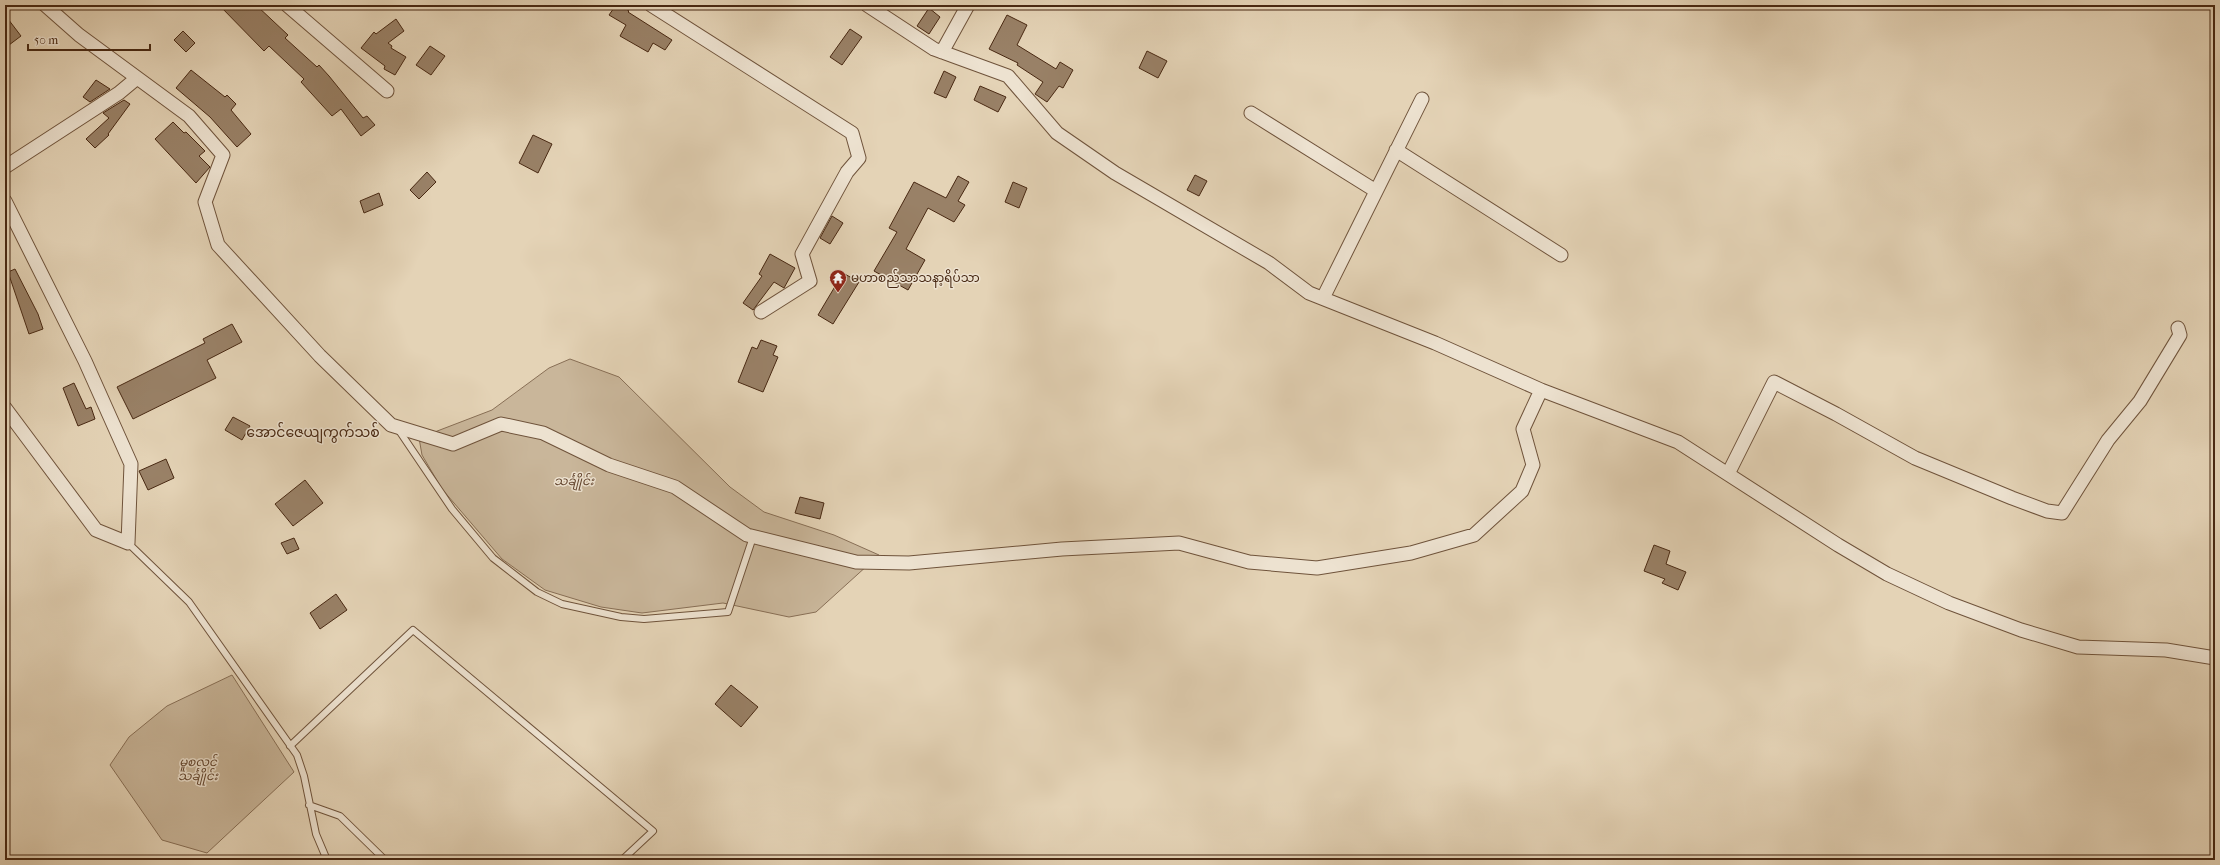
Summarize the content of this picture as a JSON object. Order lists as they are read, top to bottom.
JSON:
{
  "districts": ["အောင်ဇေယျကွက်သစ်"],
  "parks": ["သင်္ချိုင်း", "မူစလင် သင်္ချိုင်း"],
  "places": {
    "temple": ["မဟာစည်သာသနာ့ရိပ်သာ"]
  },
  "scale_bar": "50 m"
}
